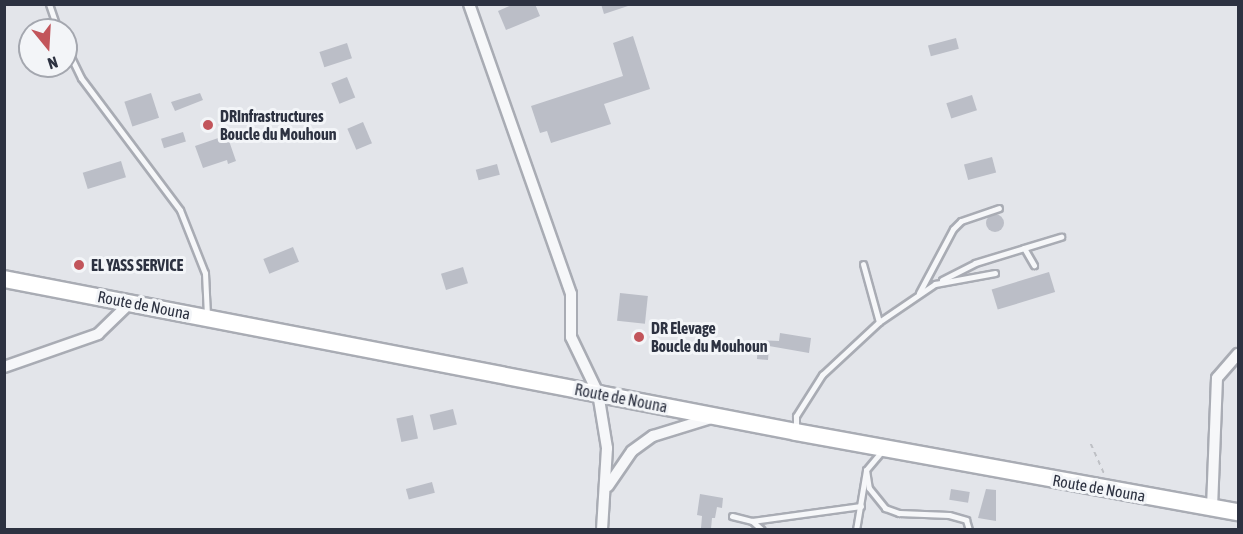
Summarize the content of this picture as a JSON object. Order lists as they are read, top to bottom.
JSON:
{
  "streets": {
    "main road": ["Route de Nouna"]
  },
  "places": ["DRInfrastructures Boucle du Mouhoun", "EL YASS SERVICE", "DR Elevage Boucle du Mouhoun"],
  "north": "bottom"
}
